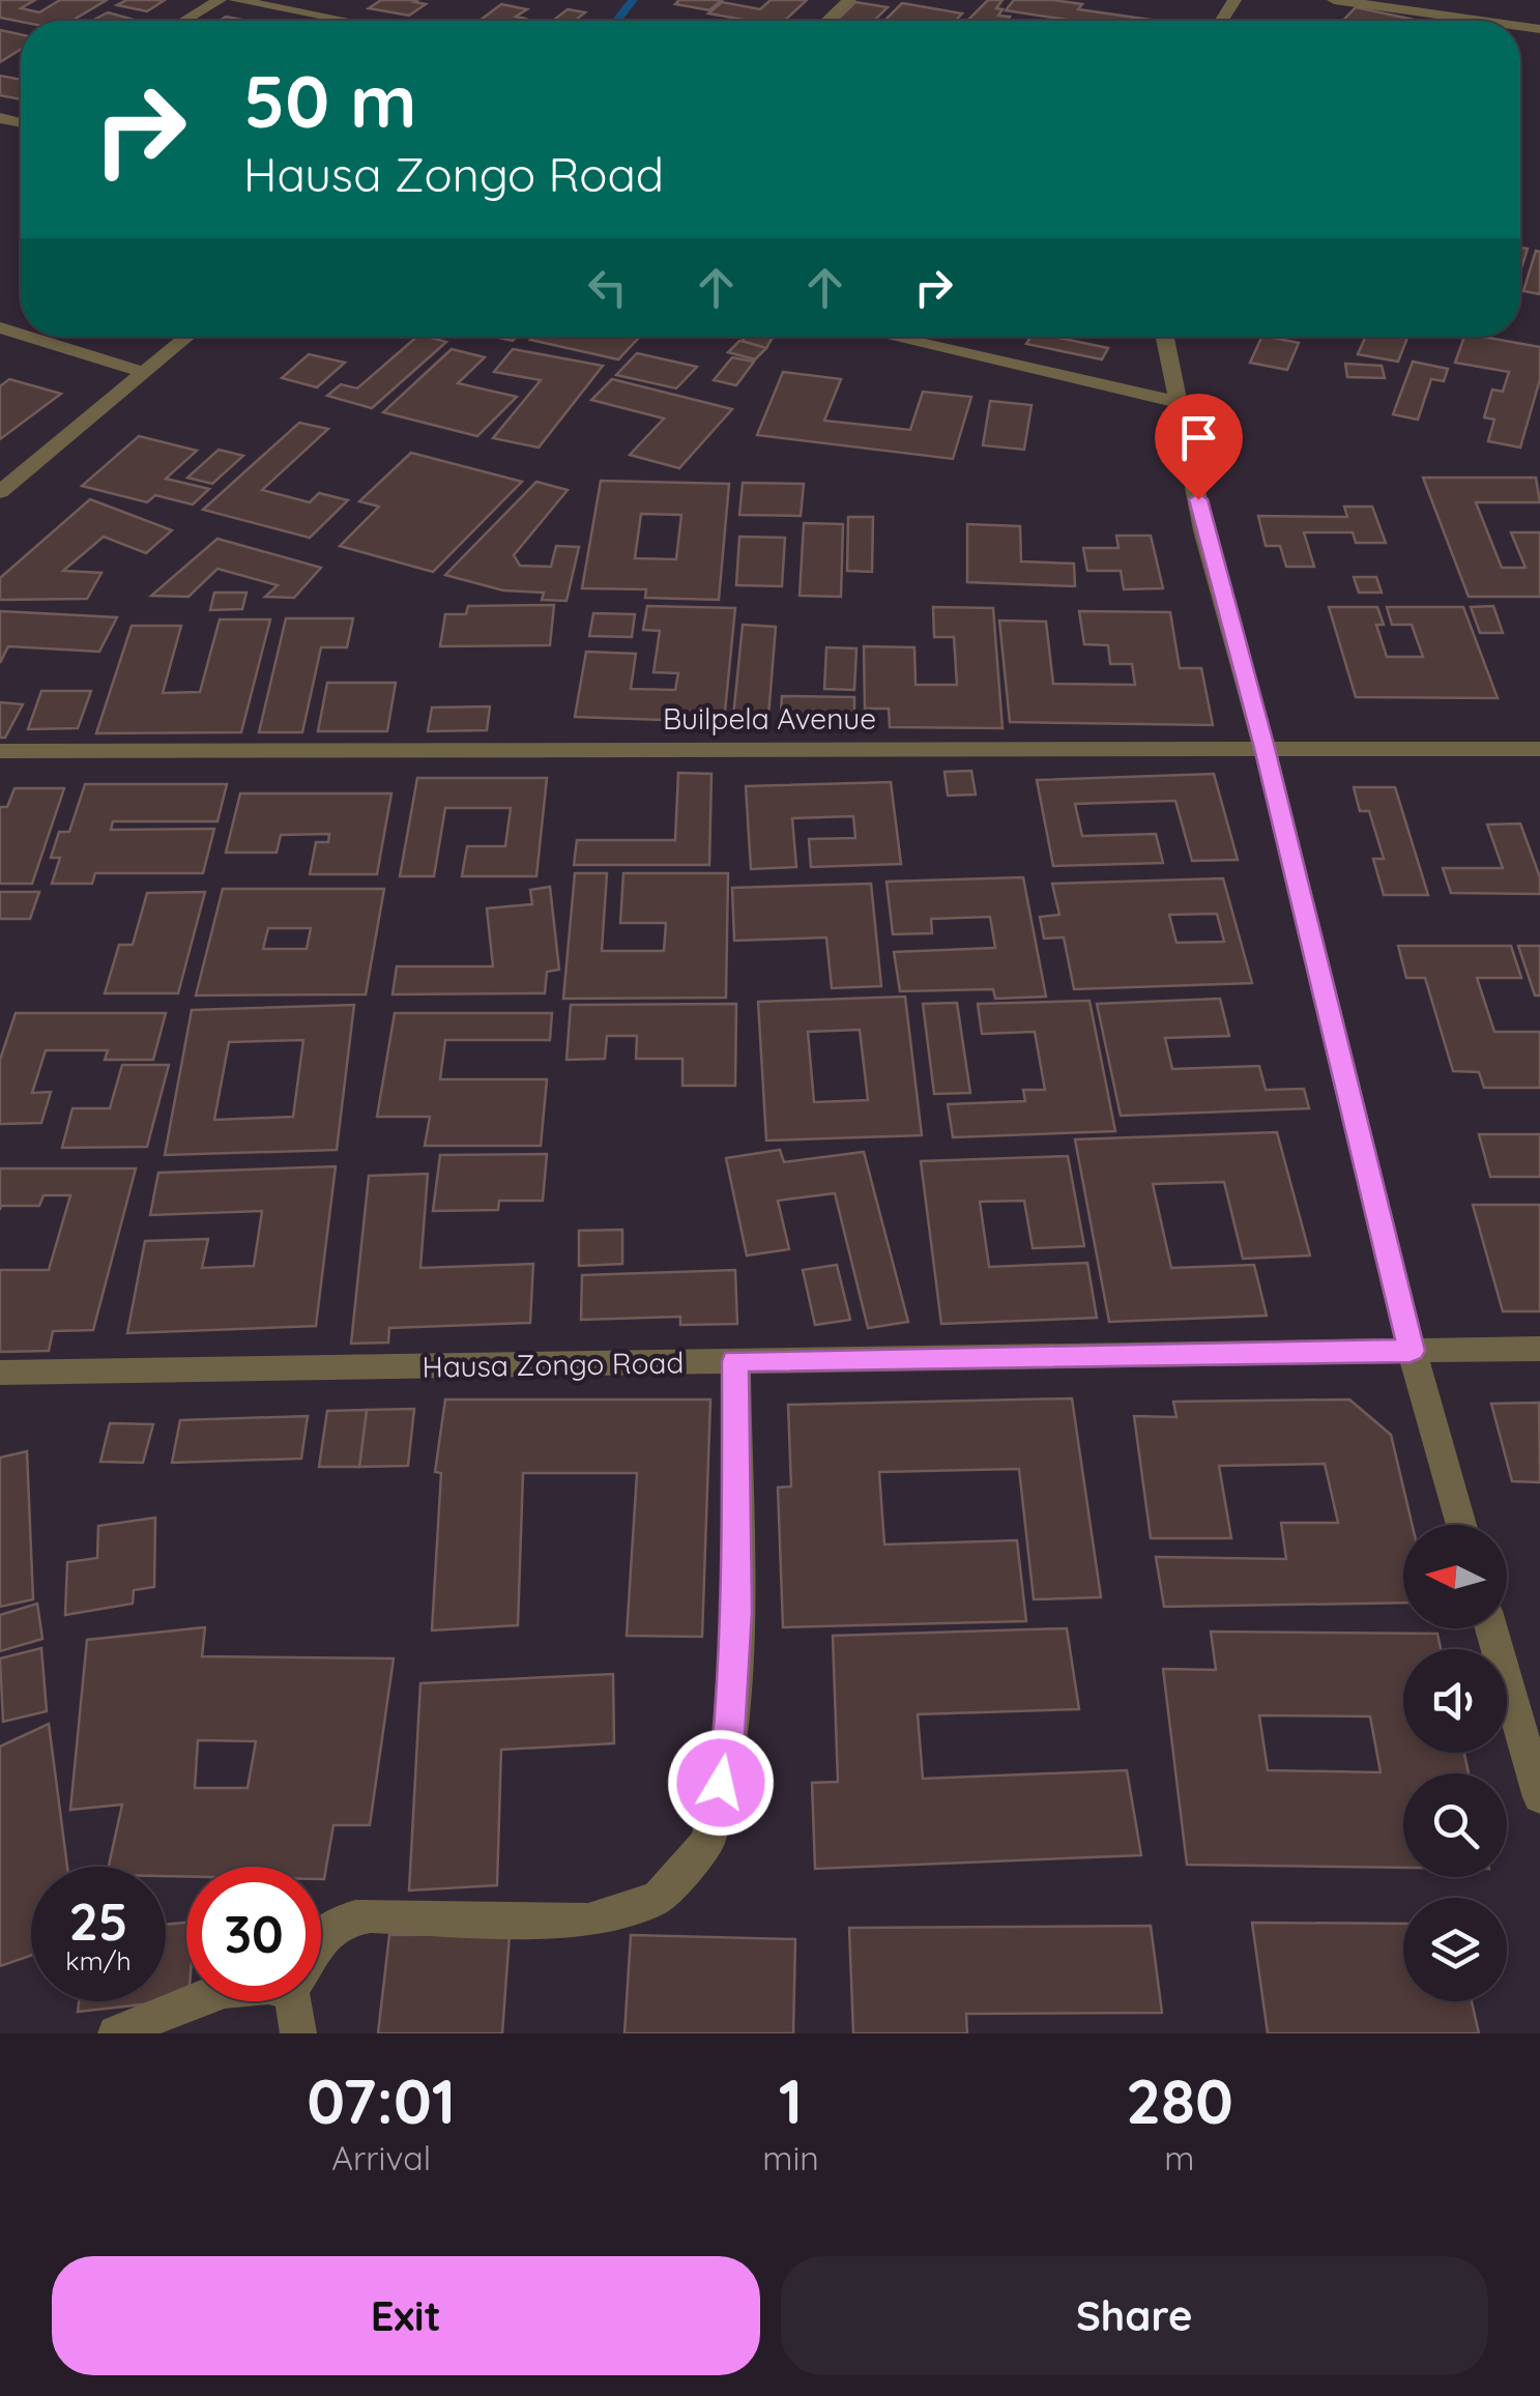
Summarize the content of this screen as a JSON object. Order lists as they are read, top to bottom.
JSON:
{
  "streets": {
    "street": ["Builpela Avenue", "Hausa Zongo Road"]
  },
  "north": "left",
  "page": {
    "turn": ["50 m", "Hausa Zongo Road"],
    "speed": "25 km/h",
    "limit": "30",
    "eta": [
      "07:01",
      "Arrival",
      "1",
      "min",
      "280",
      "m"
    ],
    "buttons": ["Exit", "Share"]
  }
}
